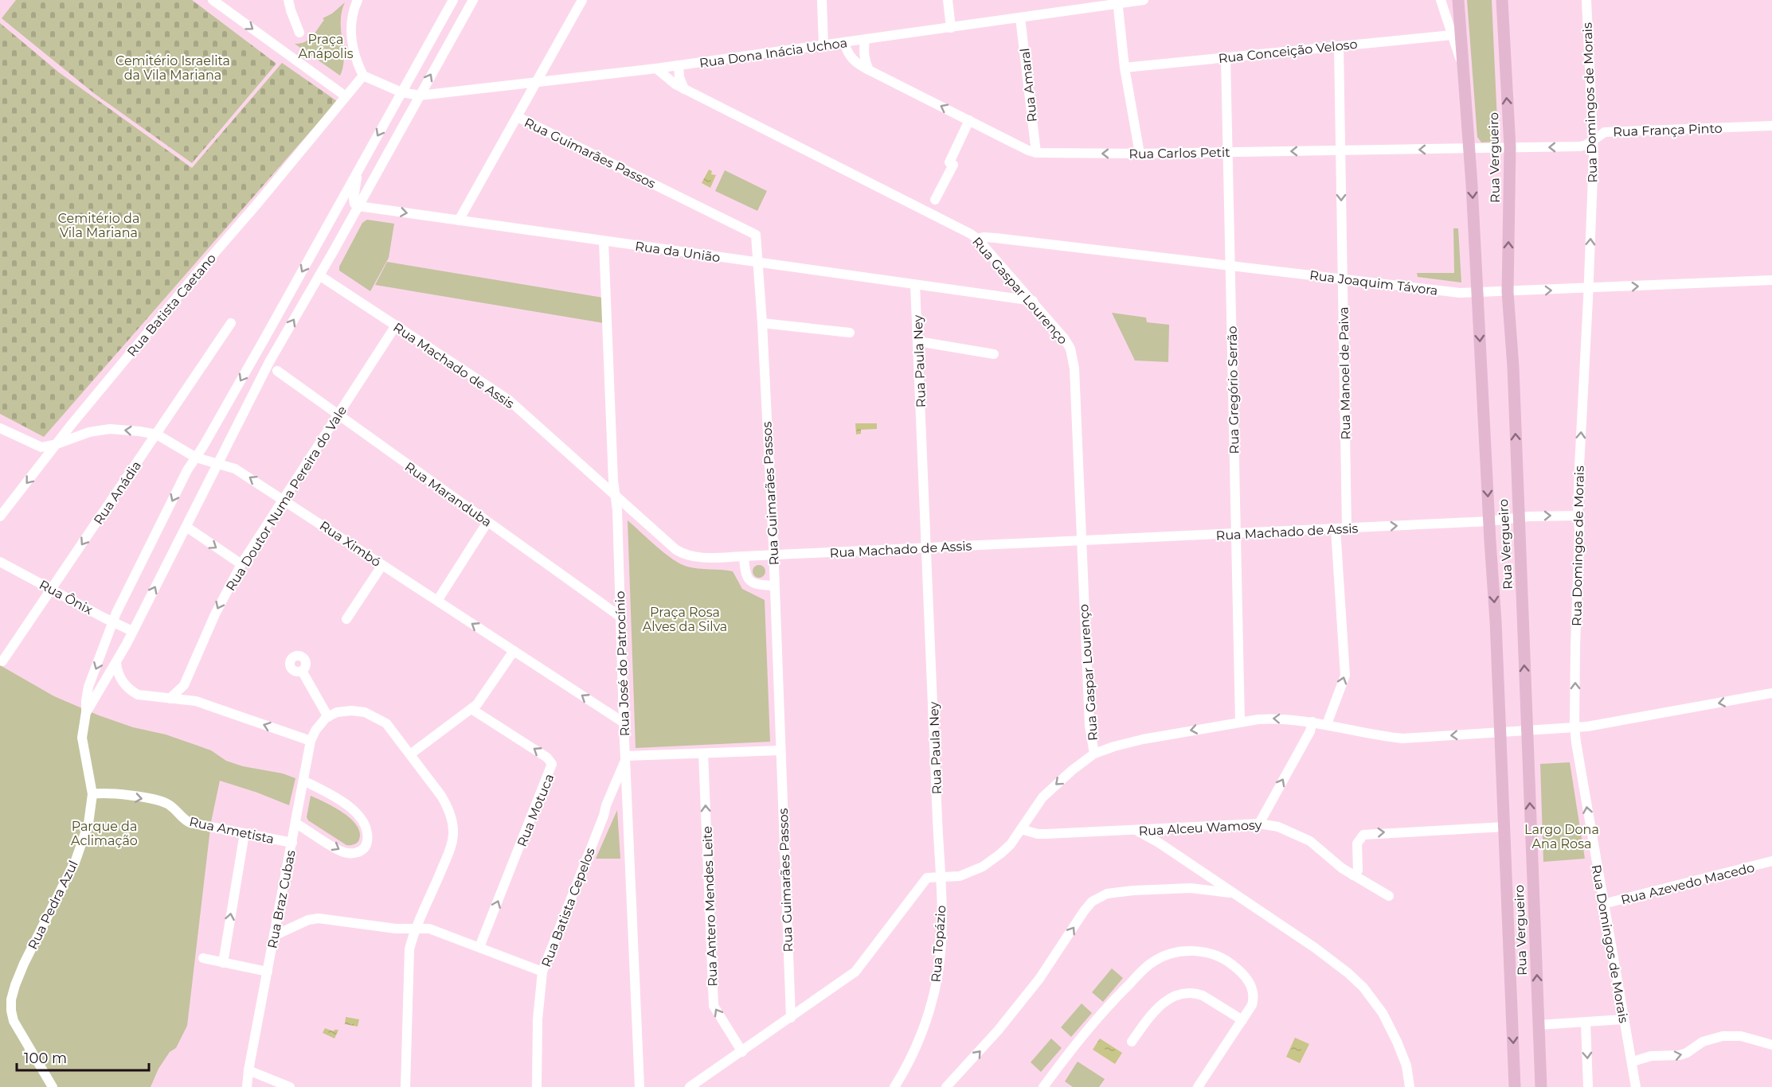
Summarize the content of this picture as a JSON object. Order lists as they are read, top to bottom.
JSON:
{
  "streets": {
    "main road": ["Rua Vergueiro"],
    "street": [
      "Rua Conceição Veloso",
      "Rua Dona Inácia Uchoa",
      "Rua Amaral",
      "Rua Domingos de Morais",
      "Rua França Pinto",
      "Rua Guimarães Passos",
      "Rua Carlos Petit",
      "Rua da União",
      "Rua Joaquim Távora",
      "Rua Gaspar Lourenço",
      "Rua Batista Caetano",
      "Rua Paula Ney",
      "Rua Machado de Assis",
      "Rua Manoel de Paiva",
      "Rua Gregório Serrão",
      "Rua Anádia",
      "Rua Maranduba",
      "Rua Doutor Numa Pereira do Vale",
      "Rua Ximbó",
      "Rua Ônix",
      "Rua José do Patrocínio",
      "Rua Motuca",
      "Rua Alceu Wamosy",
      "Rua Ametista",
      "Rua Azevedo Macedo",
      "Rua Braz Cubas",
      "Rua Pedra Azul",
      "Rua Antero Mendes Leite",
      "Rua Batista Cepelos",
      "Rua Topázio"
    ]
  },
  "crossings": [
    ["Rua Conceição Veloso", "Rua Vergueiro"],
    ["Rua Conceição Veloso", "Rua Manoel de Paiva"],
    ["Rua Conceição Veloso", "Rua Gregório Serrão"],
    ["Rua Dona Inácia Uchoa", "Rua Amaral"],
    ["Rua Dona Inácia Uchoa", "Rua Carlos Petit"],
    ["Rua Dona Inácia Uchoa", "Rua Gaspar Lourenço"],
    ["Rua Dona Inácia Uchoa", "Rua Pedra Azul"],
    ["Rua Amaral", "Rua Carlos Petit"],
    ["Rua Domingos de Morais", "Rua França Pinto"],
    ["Rua Domingos de Morais", "Rua Joaquim Távora"],
    ["Rua Domingos de Morais", "Rua Machado de Assis"],
    ["Rua Domingos de Morais", "Rua Azevedo Macedo"],
    ["Rua França Pinto", "Rua Carlos Petit"],
    ["Rua França Pinto", "Rua Vergueiro"],
    ["Rua Guimarães Passos", "Rua da União"],
    ["Rua Guimarães Passos", "Rua Machado de Assis"],
    ["Rua Carlos Petit", "Rua Vergueiro"],
    ["Rua Carlos Petit", "Rua Manoel de Paiva"],
    ["Rua Carlos Petit", "Rua Gregório Serrão"],
    ["Rua Vergueiro", "Rua Joaquim Távora"],
    ["Rua Vergueiro", "Rua Machado de Assis"],
    ["Rua da União", "Rua Gaspar Lourenço"],
    ["Rua da União", "Rua Paula Ney"],
    ["Rua da União", "Rua José do Patrocínio"],
    ["Rua Joaquim Távora", "Rua Gaspar Lourenço"],
    ["Rua Joaquim Távora", "Rua Manoel de Paiva"],
    ["Rua Joaquim Távora", "Rua Gregório Serrão"],
    ["Rua Gaspar Lourenço", "Rua Machado de Assis"],
    ["Rua Batista Caetano", "Rua Ximbó"],
    ["Rua Paula Ney", "Rua Machado de Assis"],
    ["Rua Paula Ney", "Rua Topázio"],
    ["Rua Machado de Assis", "Rua Manoel de Paiva"],
    ["Rua Machado de Assis", "Rua Gregório Serrão"],
    ["Rua Machado de Assis", "Rua Doutor Numa Pereira do Vale"],
    ["Rua Machado de Assis", "Rua José do Patrocínio"],
    ["Rua Anádia", "Rua Ximbó"],
    ["Rua Anádia", "Rua Ônix"],
    ["Rua Maranduba", "Rua Doutor Numa Pereira do Vale"],
    ["Rua Maranduba", "Rua José do Patrocínio"],
    ["Rua Doutor Numa Pereira do Vale", "Rua Ximbó"],
    ["Rua Ximbó", "Rua José do Patrocínio"],
    ["Rua Ximbó", "Rua Pedra Azul"],
    ["Rua Ônix", "Rua Pedra Azul"],
    ["Rua José do Patrocínio", "Rua Batista Cepelos"],
    ["Rua Ametista", "Rua Braz Cubas"],
    ["Rua Ametista", "Rua Pedra Azul"]
  ],
  "one_way": [
    "Rua Domingos de Morais",
    "Rua Carlos Petit",
    "Rua Ximbó",
    "Rua Motuca",
    "Rua Ametista",
    "Rua Antero Mendes Leite"
  ],
  "parks": [
    "Praça Anápolis",
    "Cemitério Israelita da Vila Mariana",
    "Cemitério da Vila Mariana",
    "Praça Rosa Alves da Silva",
    "Parque da Aclimação",
    "Largo Dona Ana Rosa"
  ],
  "scale_bar": "100 m"
}
